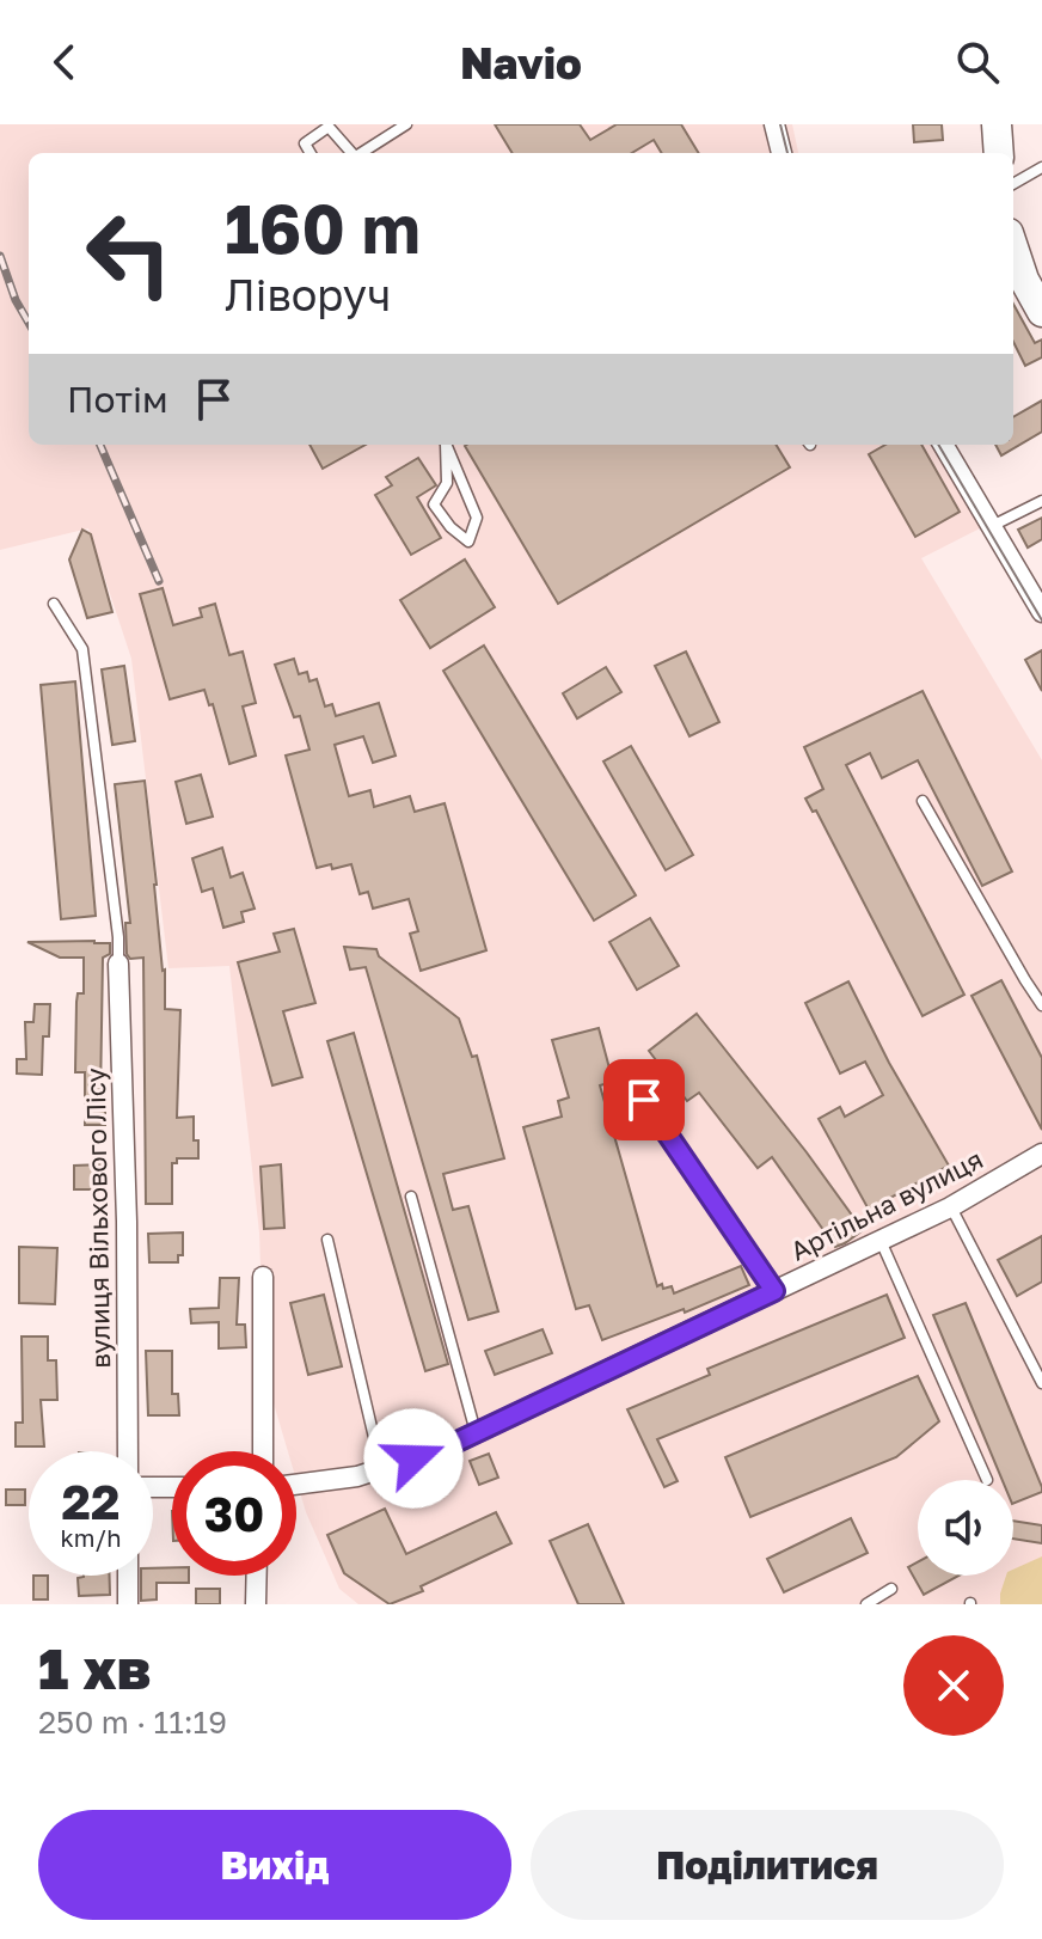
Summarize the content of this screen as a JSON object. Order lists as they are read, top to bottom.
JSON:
{
  "streets": {
    "street": ["Артільна вулиця", "вулиця Вільхового Лісу"]
  },
  "page": {
    "header": "Navio",
    "turn": ["160 m", "Ліворуч"],
    "then": "Потім",
    "speed": "22 km/h",
    "limit": "30",
    "heading": ["1 хв", "250 m · 11:19"],
    "buttons": ["Вихід", "Поділитися"]
  }
}
